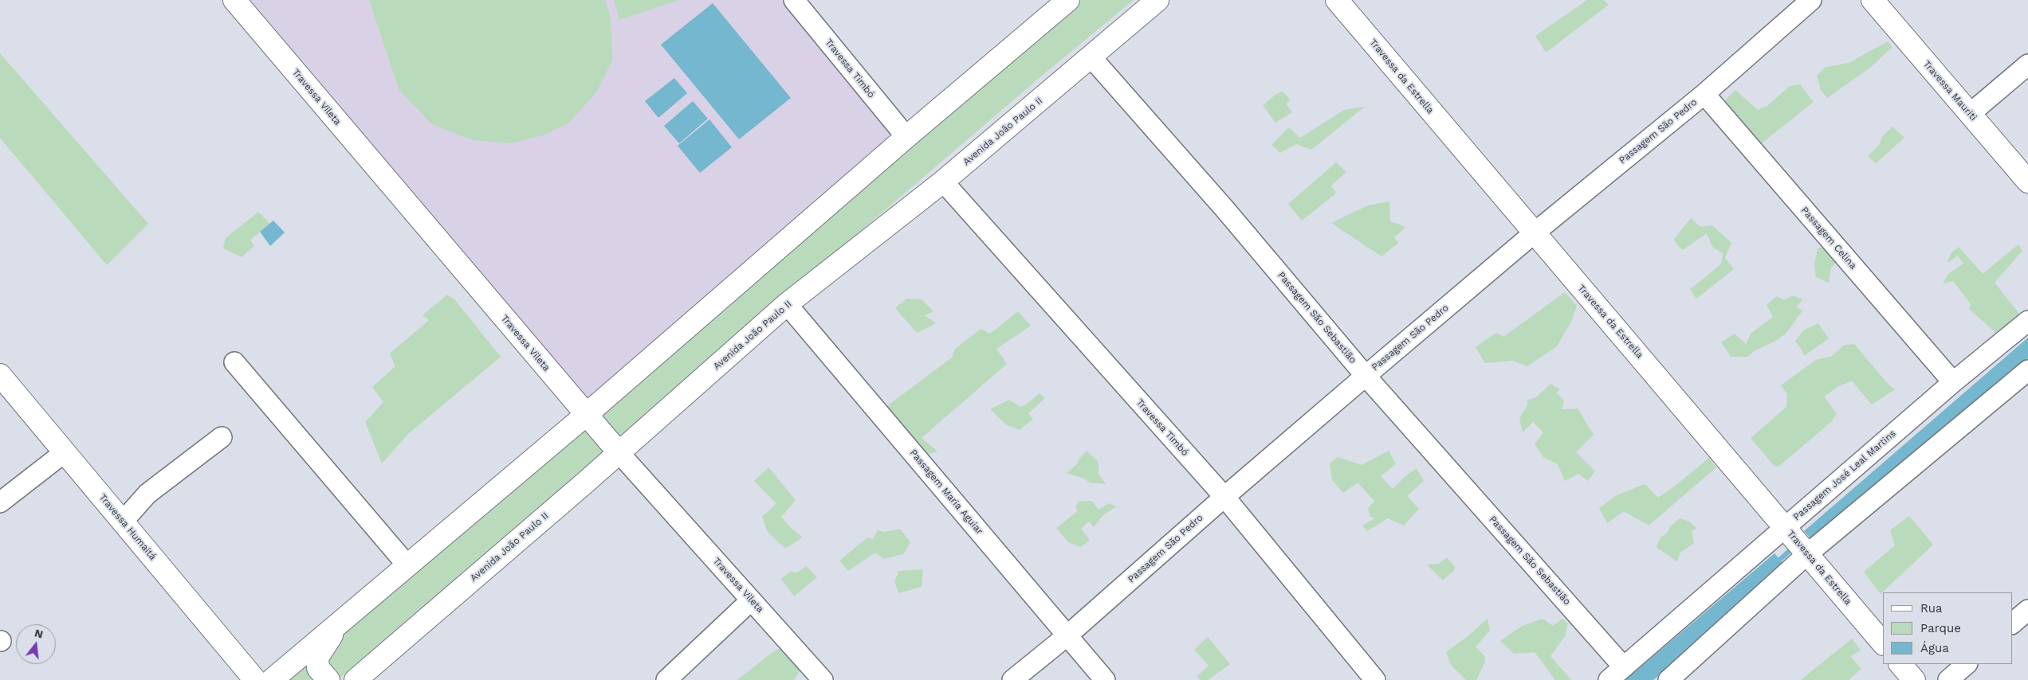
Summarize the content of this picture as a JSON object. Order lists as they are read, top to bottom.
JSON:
{
  "streets": {
    "main road": [
      "Travessa da Estrella",
      "Travessa Mauriti",
      "Travessa Vileta",
      "Avenida João Paulo II",
      "Travessa Humaitá"
    ],
    "street": [
      "Travessa Timbó",
      "Passagem São Pedro",
      "Passagem Celina",
      "Passagem São Sebastião",
      "Passagem José Leal Martins",
      "Passagem Maria Aguiar"
    ]
  },
  "crossings": [
    ["Travessa Timbó", "Avenida João Paulo II"],
    ["Travessa Timbó", "Passagem São Pedro"],
    ["Travessa da Estrella", "Passagem São Pedro"],
    ["Travessa da Estrella", "Passagem José Leal Martins"],
    ["Travessa Vileta", "Avenida João Paulo II"],
    ["Avenida João Paulo II", "Passagem São Sebastião"],
    ["Avenida João Paulo II", "Passagem Maria Aguiar"],
    ["Passagem São Pedro", "Passagem Celina"],
    ["Passagem São Pedro", "Passagem São Sebastião"],
    ["Passagem São Pedro", "Passagem Maria Aguiar"],
    ["Passagem Celina", "Passagem José Leal Martins"],
    ["Passagem São Sebastião", "Passagem José Leal Martins"]
  ],
  "legend": ["Rua", "Parque", "Água"],
  "north": "top"
}
